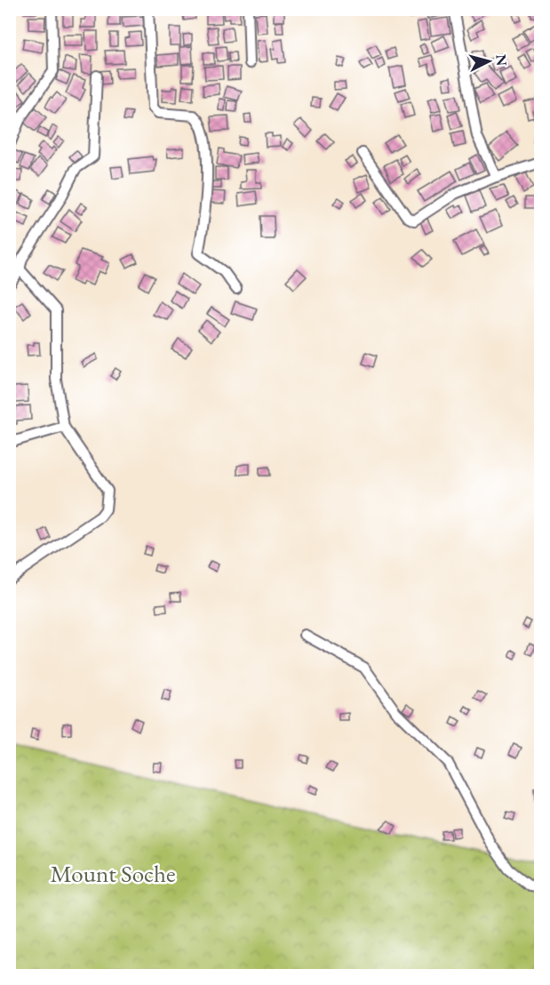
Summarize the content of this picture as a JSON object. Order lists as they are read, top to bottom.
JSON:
{
  "parks": ["Mount Soche"],
  "north": "right"
}
